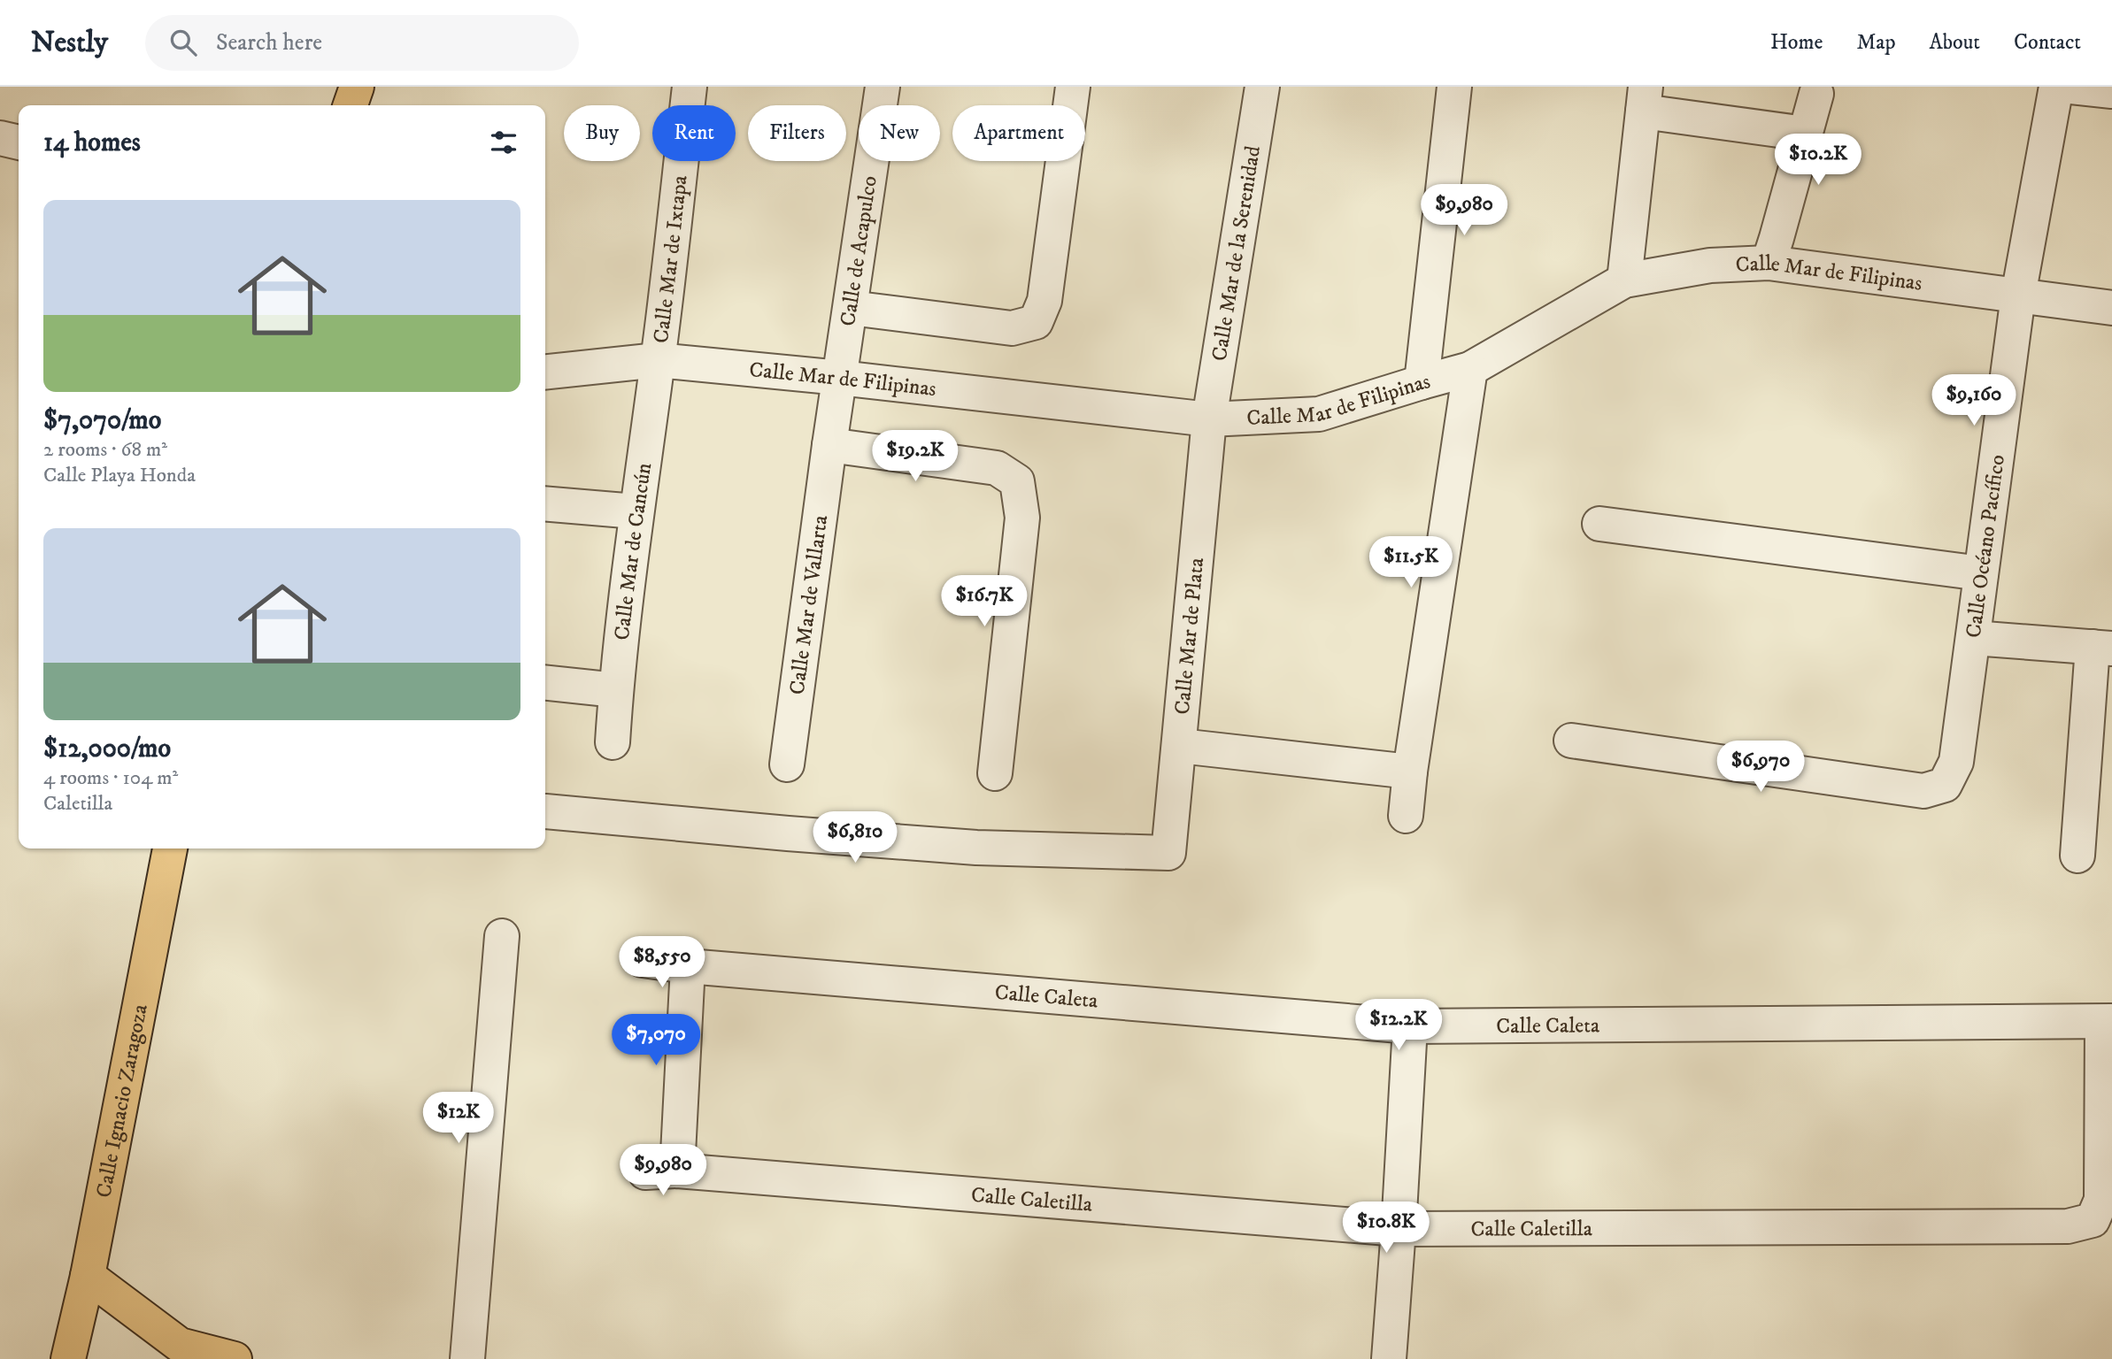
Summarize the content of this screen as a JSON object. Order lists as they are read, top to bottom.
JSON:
{
  "streets": {
    "main road": ["Calle Ignacio Zaragoza"],
    "street": [
      "Calle de Acapulco",
      "Calle Mar de la Serenidad",
      "Calle Mar de Ixtapa",
      "Calle Mar de Filipinas",
      "Calle Océano Pacífico",
      "Calle Mar de Cancún",
      "Calle Mar de Vallarta",
      "Calle Mar de Plata",
      "Calle Caleta",
      "Calle Caletilla"
    ]
  },
  "crossings": [
    ["Calle de Acapulco", "Calle Mar de Filipinas"],
    ["Calle de Acapulco", "Calle Mar de Vallarta"],
    ["Calle Mar de la Serenidad", "Calle Mar de Filipinas"],
    ["Calle Mar de la Serenidad", "Calle Mar de Plata"],
    ["Calle Mar de Ixtapa", "Calle Mar de Filipinas"],
    ["Calle Mar de Ixtapa", "Calle Mar de Cancún"],
    ["Calle Mar de Filipinas", "Calle Océano Pacífico"],
    ["Calle Mar de Filipinas", "Calle Mar de Cancún"],
    ["Calle Mar de Filipinas", "Calle Mar de Vallarta"],
    ["Calle Mar de Filipinas", "Calle Mar de Plata"],
    ["Calle Caleta", "Calle Caletilla"]
  ],
  "page": {
    "header": "Nestly",
    "search": "Search here",
    "nav": [
      "Home",
      "Map",
      "About",
      "Contact"
    ],
    "chip": [
      "Buy",
      "Rent",
      "Filters",
      "New",
      "Apartment"
    ],
    "heading": "14 homes",
    "price": [
      "$10.2K",
      "$9,980",
      "$9,160",
      "$19.2K",
      "$11.5K",
      "$16.7K",
      "$6,970",
      "$6,810",
      "$8,550",
      "$12.2K",
      "$7,070",
      "$12K",
      "$9,980",
      "$10.8K"
    ],
    "list": [
      {
        "name": "$7,070/mo",
        "note": "2 rooms · 68 m² · Calle Playa Honda"
      },
      {
        "name": "$12,000/mo",
        "note": "4 rooms · 104 m² · Caletilla"
      }
    ]
  }
}
